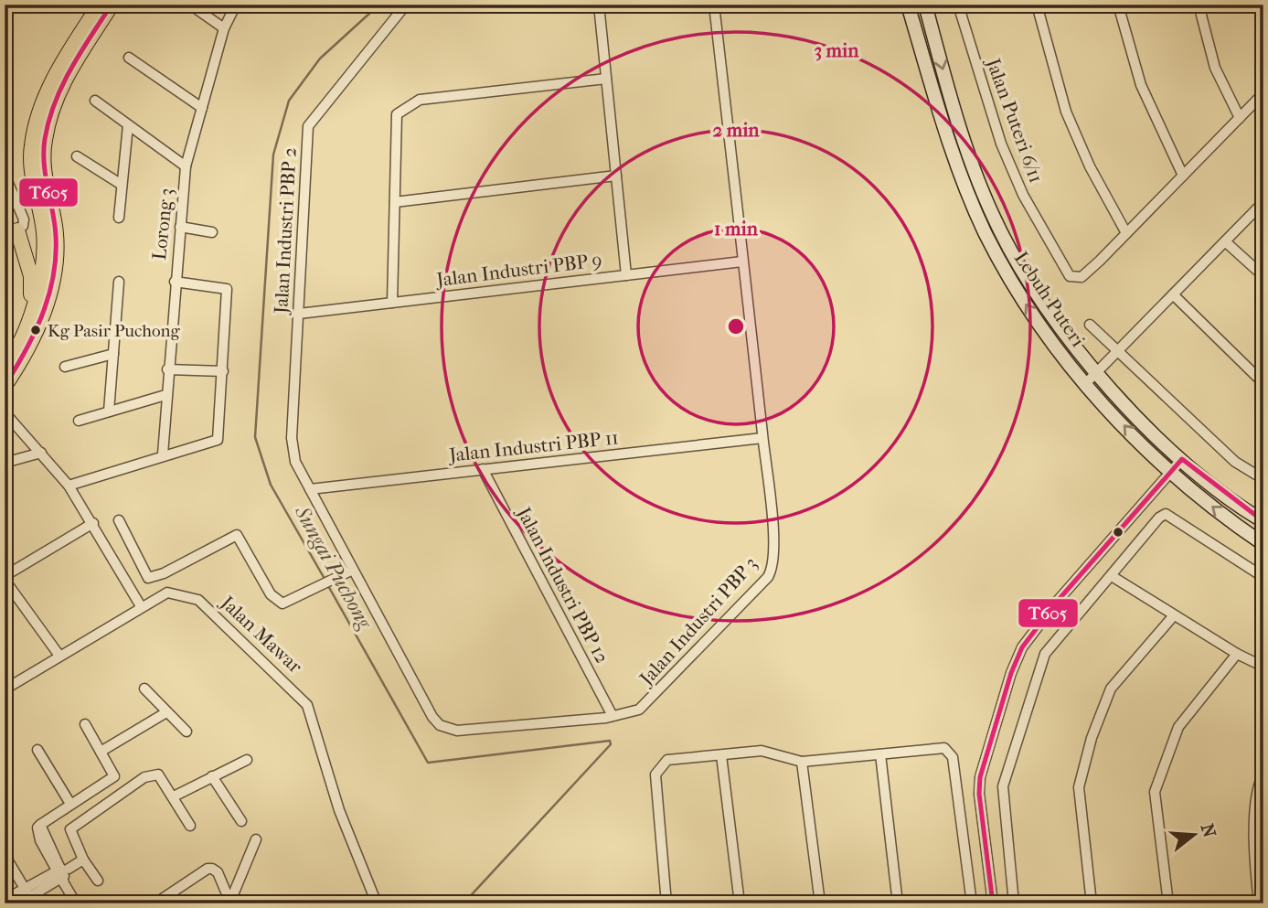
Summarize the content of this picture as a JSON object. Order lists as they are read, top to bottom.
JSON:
{
  "streets": {
    "main road": ["Lebuh Puteri"],
    "street": [
      "Jalan Puteri 6/11",
      "Lorong 3",
      "Jalan Industri PBP 2",
      "Jalan Industri PBP 9",
      "Jalan Industri PBP 11",
      "Jalan Industri PBP 12",
      "Jalan Industri PBP 3",
      "Jalan Mawar"
    ]
  },
  "crossings": [
    ["Jalan Industri PBP 2", "Jalan Industri PBP 9"],
    ["Jalan Industri PBP 2", "Jalan Industri PBP 11"],
    ["Jalan Industri PBP 2", "Jalan Industri PBP 3"],
    ["Jalan Industri PBP 9", "Jalan Industri PBP 3"],
    ["Jalan Industri PBP 11", "Jalan Industri PBP 12"],
    ["Jalan Industri PBP 11", "Jalan Industri PBP 3"],
    ["Jalan Industri PBP 12", "Jalan Industri PBP 3"]
  ],
  "water": ["Sungai Puchong"],
  "places": ["Kg Pasir Puchong"],
  "lines": ["transit line T605"],
  "north": "right",
  "rings": ["3 min", "2 min", "1 min"]
}
